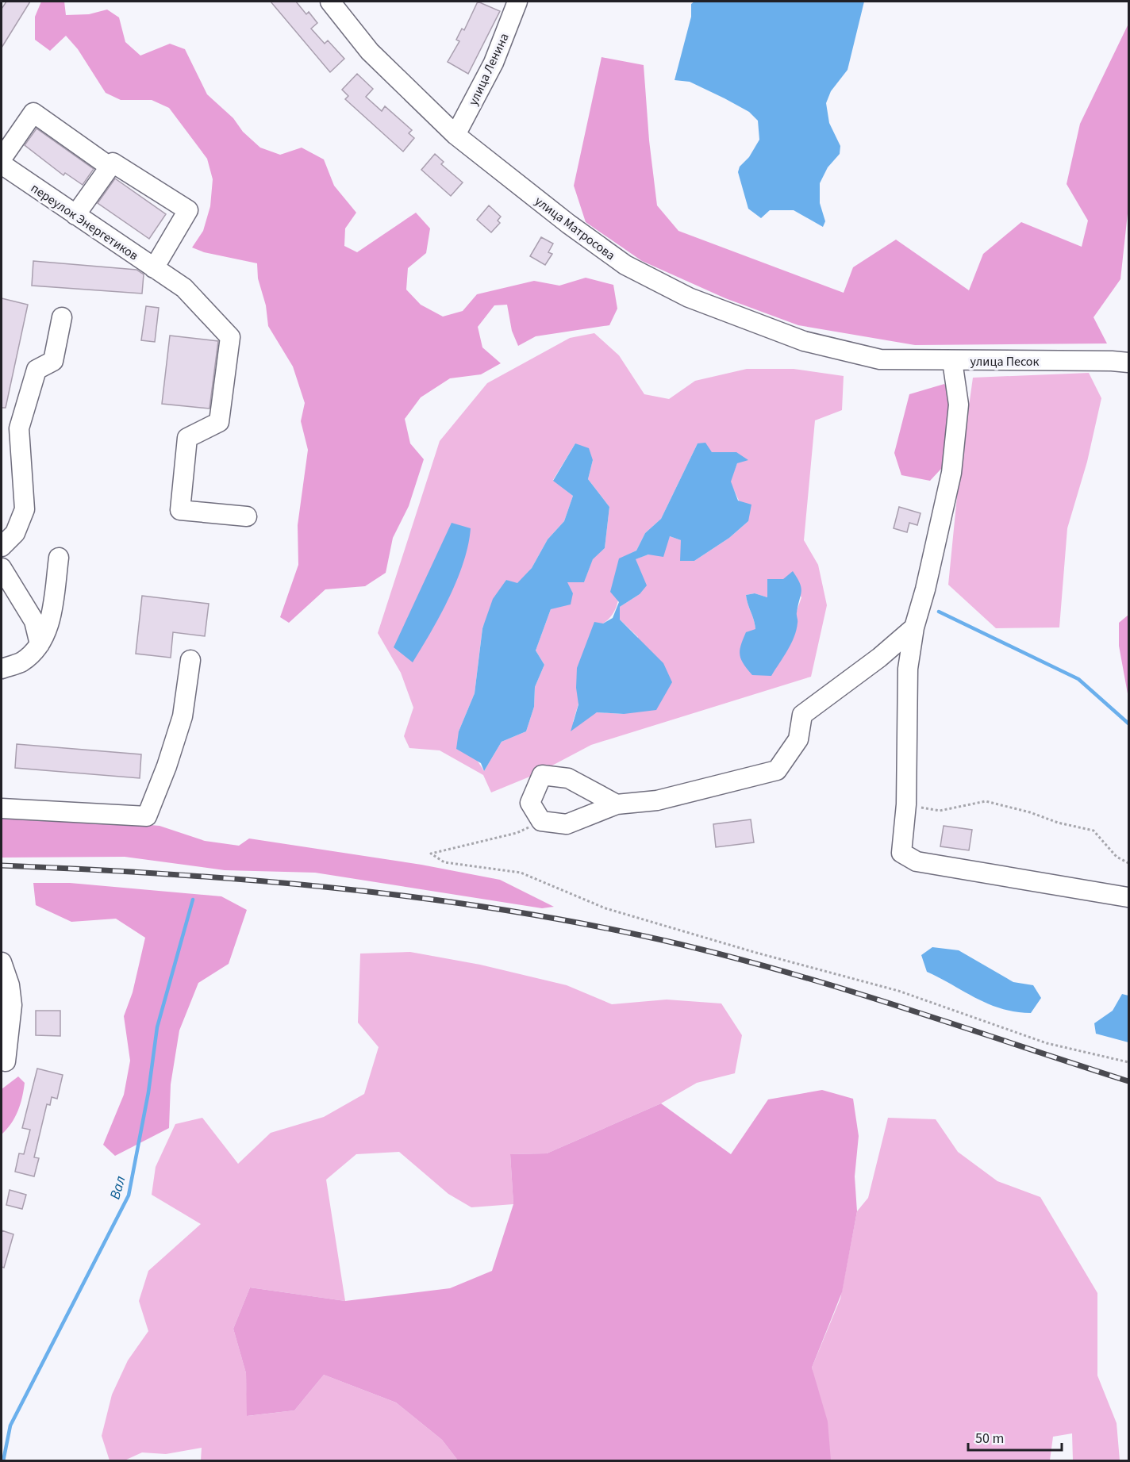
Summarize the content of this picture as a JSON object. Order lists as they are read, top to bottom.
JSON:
{
  "streets": {
    "street": [
      "улица Ленина",
      "переулок Энергетиков",
      "улица Матросова",
      "улица Песок"
    ]
  },
  "crossings": [
    ["улица Ленина", "улица Матросова"],
    ["улица Матросова", "улица Песок"]
  ],
  "water": ["Вал"],
  "scale_bar": "50 m"
}
